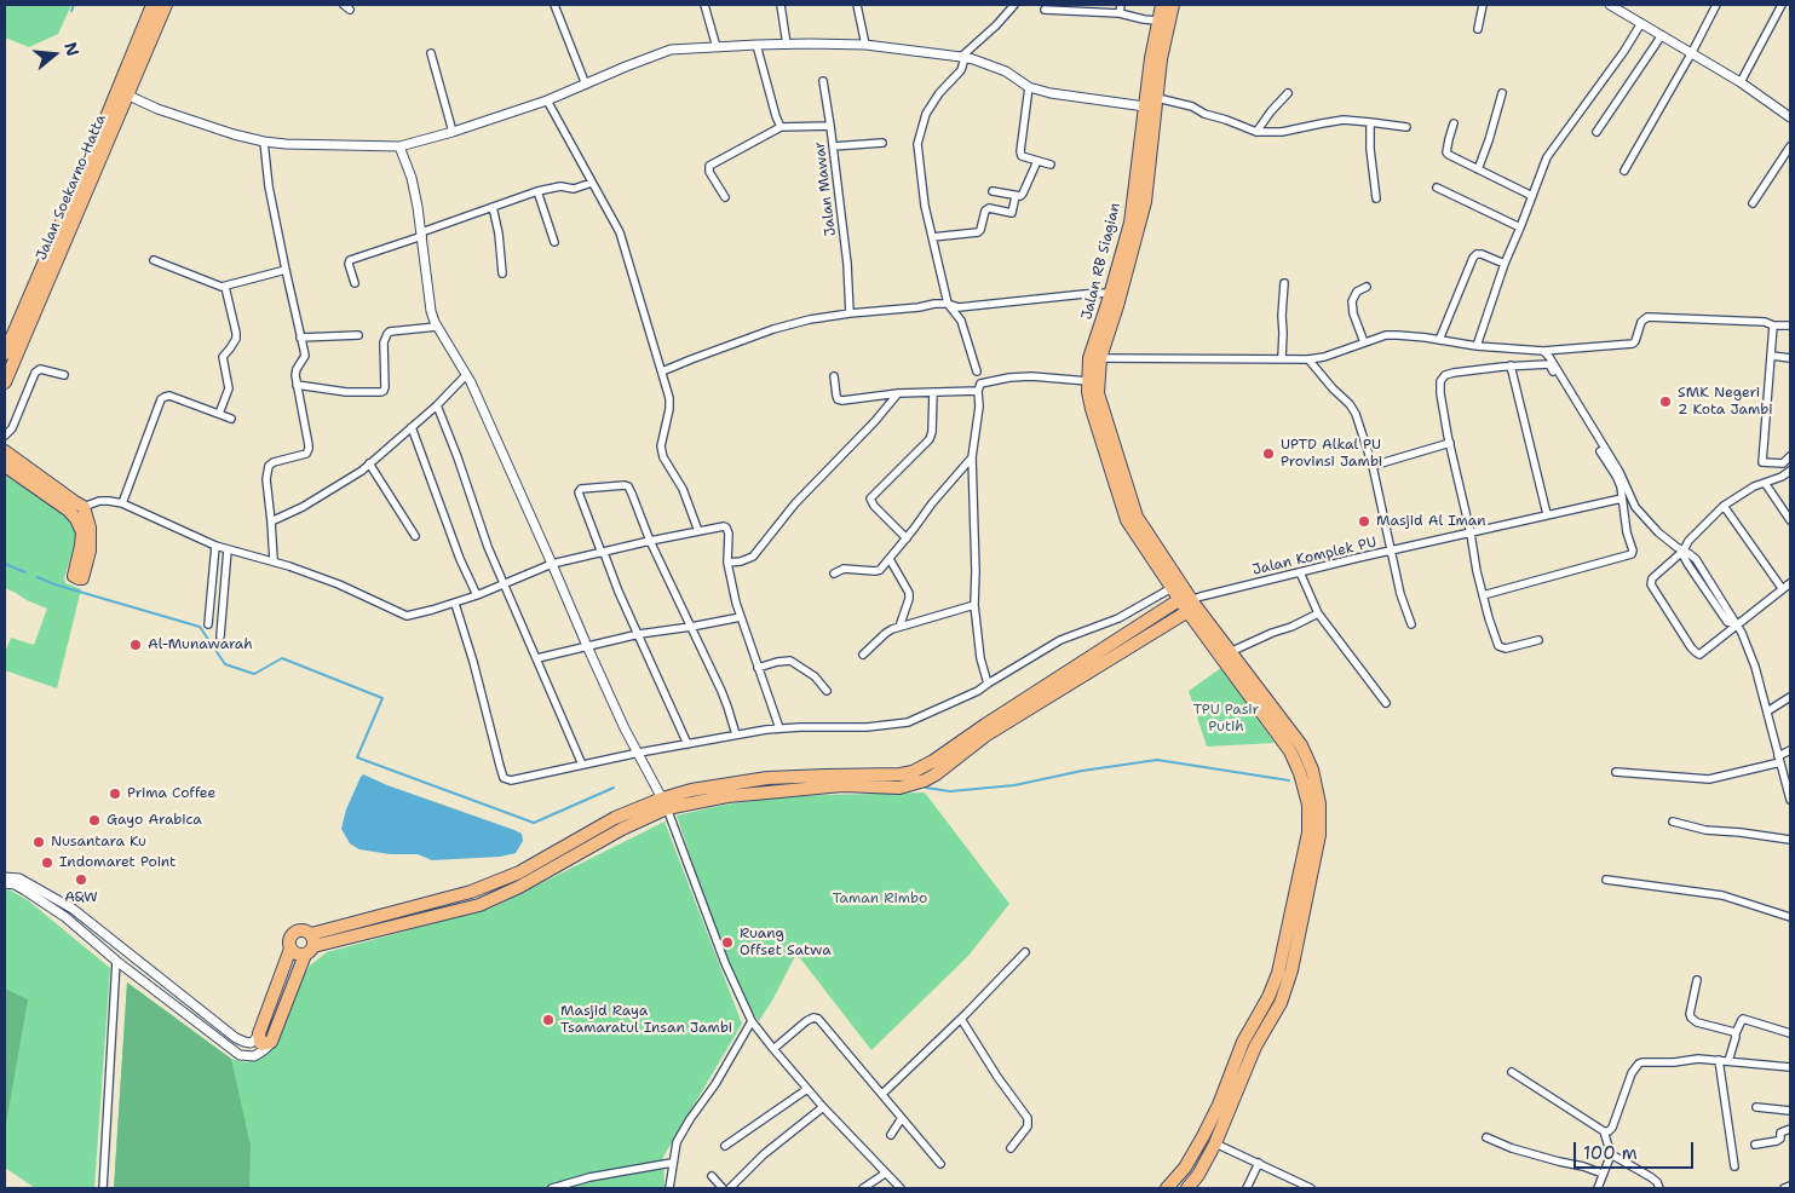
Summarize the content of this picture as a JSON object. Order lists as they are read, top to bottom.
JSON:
{
  "streets": {
    "highway": ["Jalan Soekarno-Hatta", "Jalan RB Siagian"],
    "street": ["Jalan Mawar", "Jalan Komplek PU"]
  },
  "parks": ["TPU Pasir Putih", "Taman Rimbo"],
  "places": [
    "SMK Negeri 2 Kota Jambi",
    "UPTD Alkal PU Provinsi Jambi",
    "Masjid Al Iman",
    "Al-Munawarah",
    "Prima Coffee",
    "Gayo Arabica",
    "Nusantara Ku",
    "Indomaret Point",
    "A&W",
    "Ruang Offset Satwa",
    "Masjid Raya Tsamaratul Insan Jambi"
  ],
  "scale_bar": "100 m",
  "north": "right"
}
